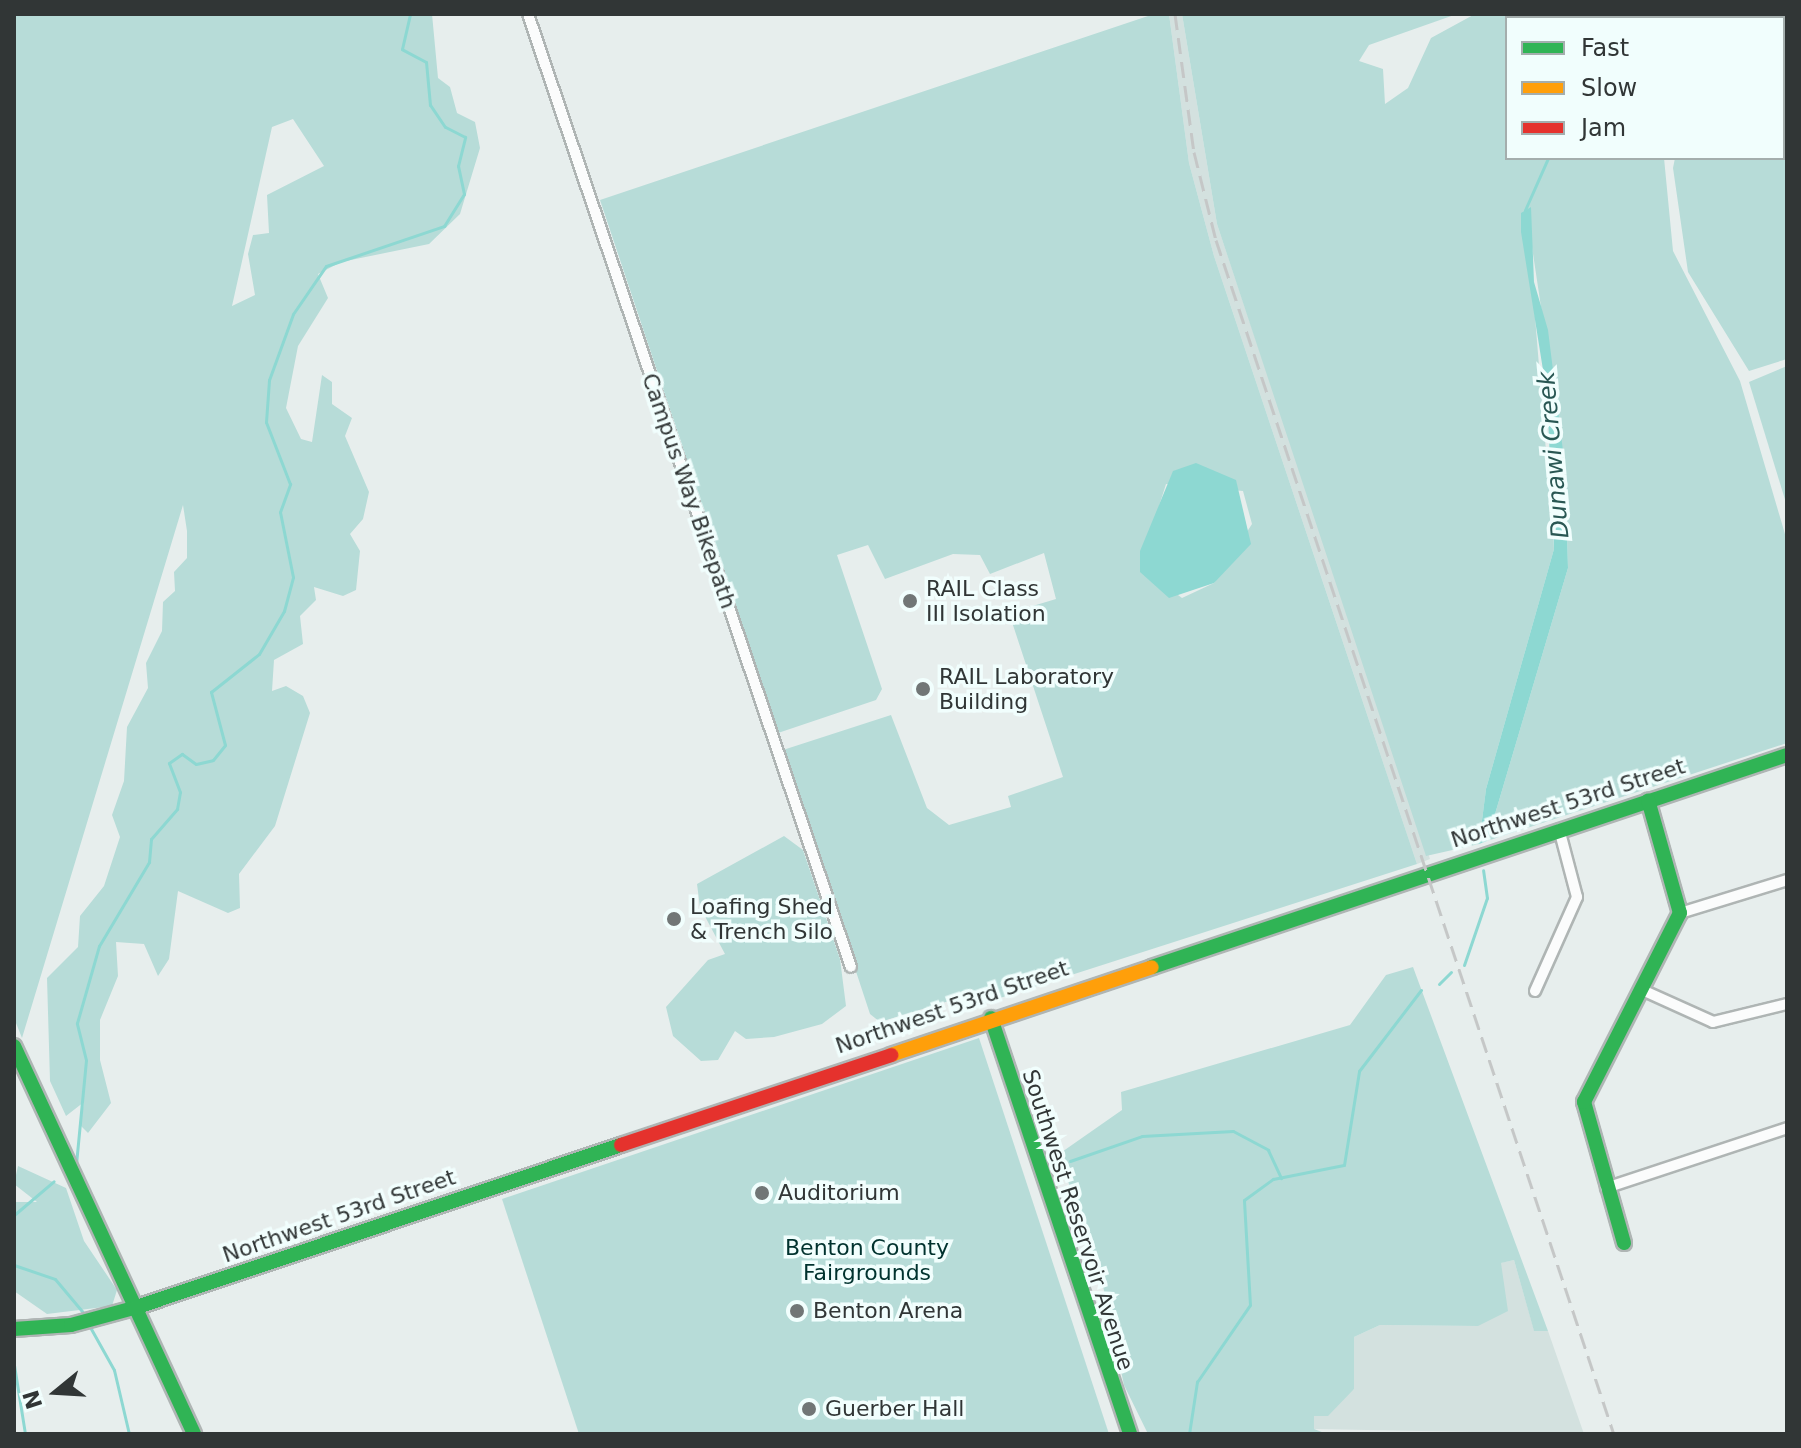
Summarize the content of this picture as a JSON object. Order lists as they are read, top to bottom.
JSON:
{
  "streets": {
    "main road": ["Northwest 53rd Street", "Southwest Reservoir Avenue"],
    "street": ["Campus Way Bikepath"]
  },
  "crossings": [
    ["Northwest 53rd Street", "Southwest Reservoir Avenue"]
  ],
  "water": ["Dunawi Creek"],
  "parks": ["Benton County Fairgrounds"],
  "places": [
    "RAIL Class III Isolation",
    "RAIL Laboratory Building",
    "Loafing Shed & Trench Silo",
    "Auditorium",
    "Benton Arena",
    "Guerber Hall"
  ],
  "legend": ["Fast", "Slow", "Jam"],
  "north": "left"
}
